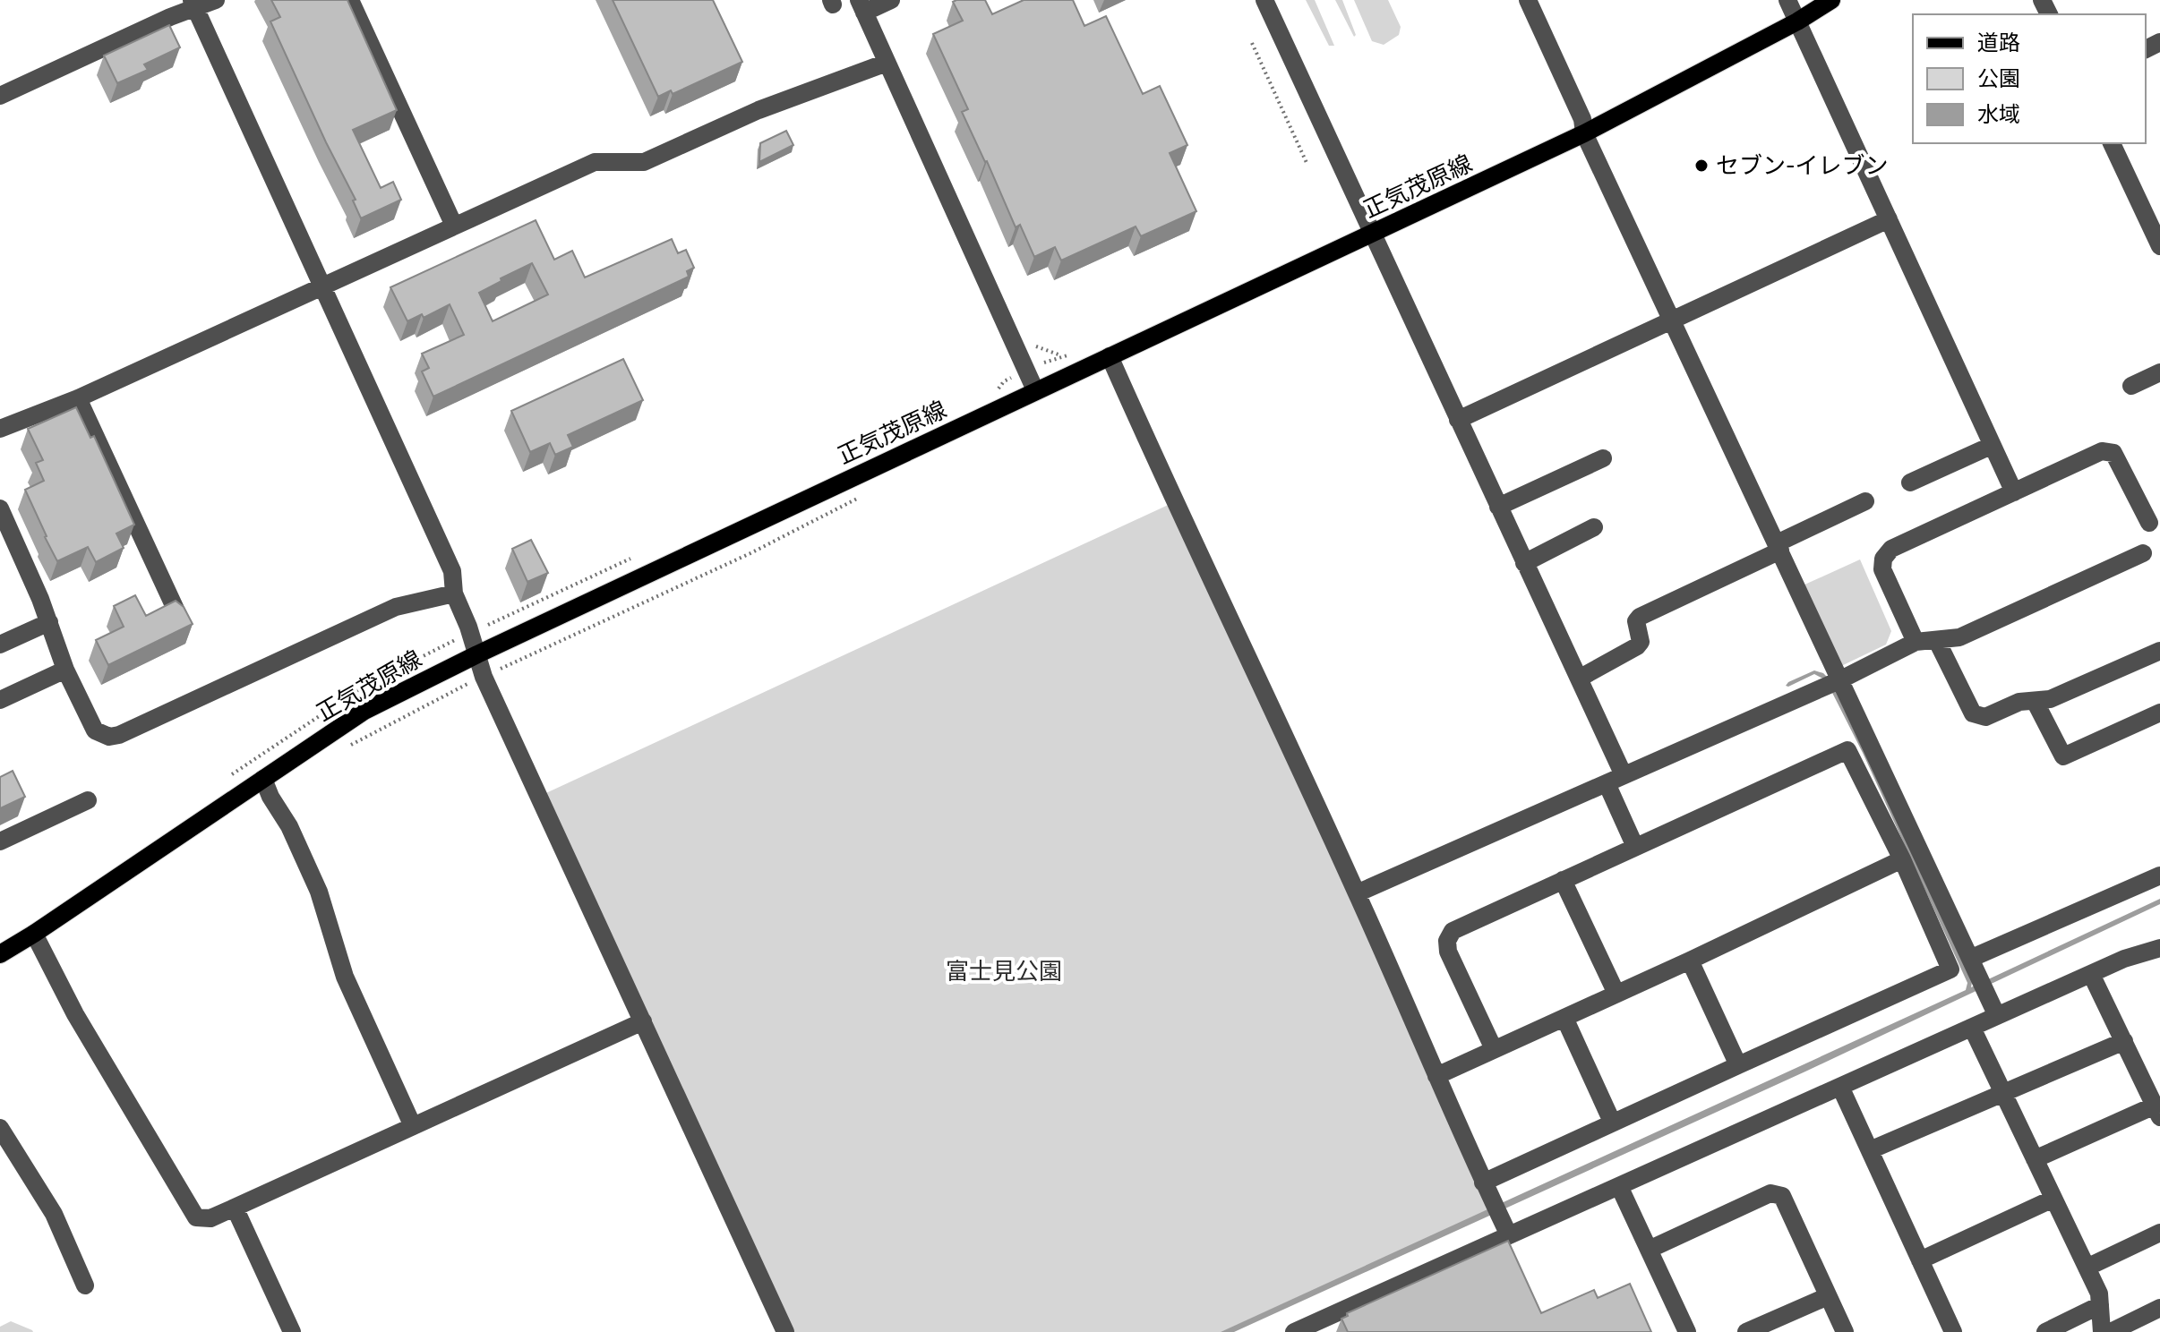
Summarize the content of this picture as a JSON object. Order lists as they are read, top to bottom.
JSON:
{
  "streets": {
    "main road": ["正気茂原線"]
  },
  "parks": ["富士見公園"],
  "places": ["セブン-イレブン"],
  "legend": ["道路", "公園", "水域"]
}
